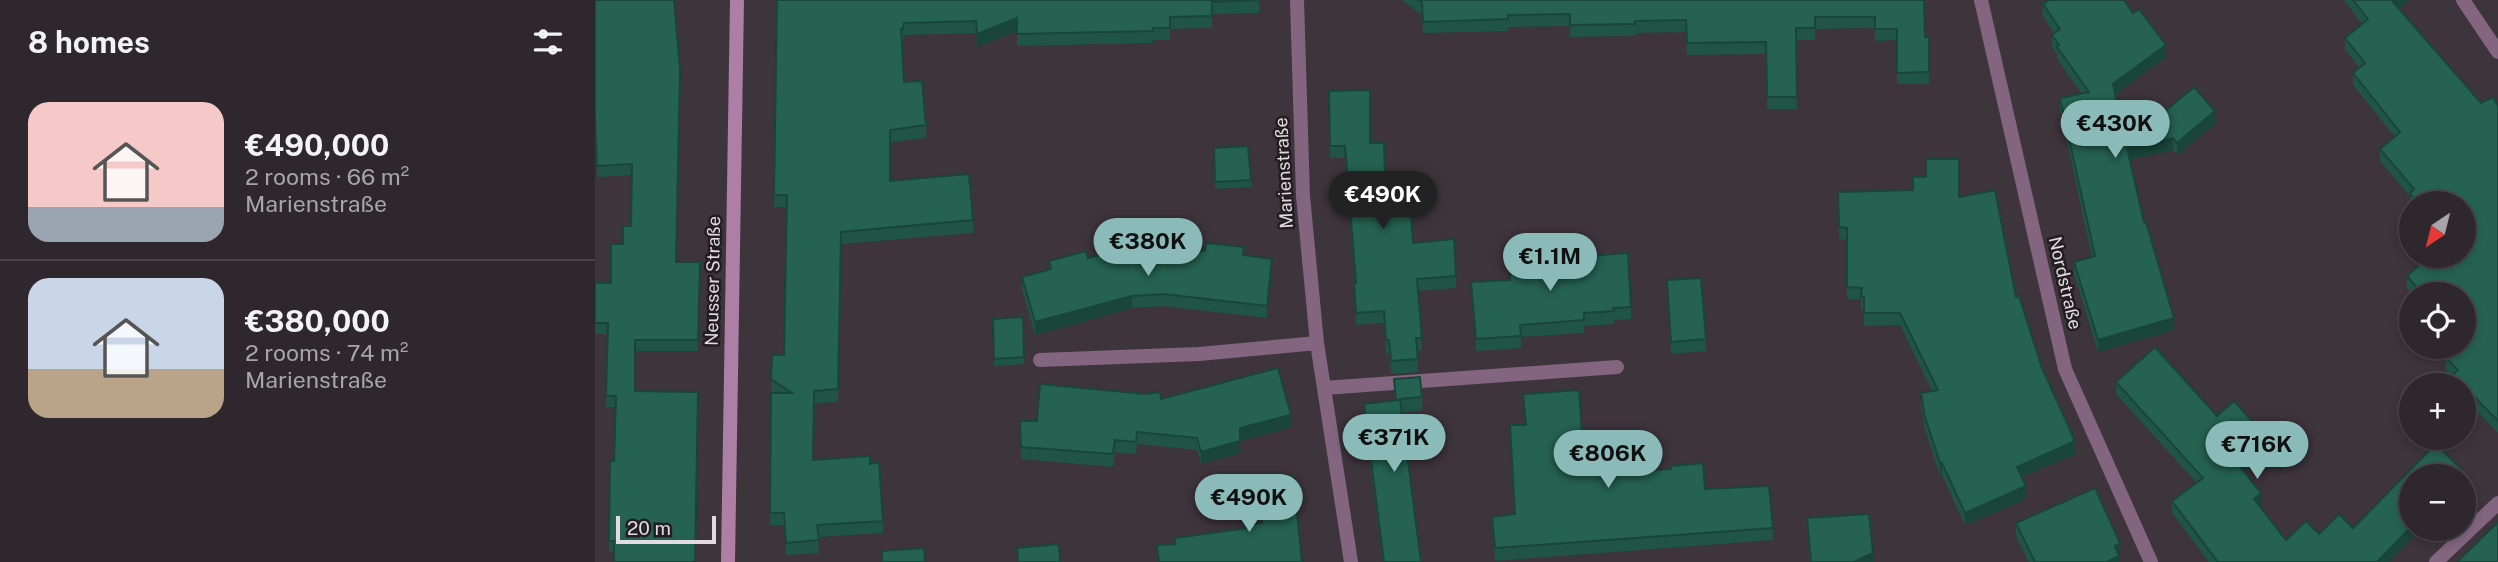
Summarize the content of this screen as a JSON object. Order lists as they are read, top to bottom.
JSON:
{
  "streets": {
    "main road": ["Neusser Straße"],
    "street": ["Marienstraße", "Nordstraße"]
  },
  "scale_bar": "20 m",
  "north": "bottom left",
  "page": {
    "heading": "8 homes",
    "list": [
      {
        "name": "€490,000",
        "note": "2 rooms · 66 m² · Marienstraße"
      },
      {
        "name": "€380,000",
        "note": "2 rooms · 74 m² · Marienstraße"
      }
    ],
    "price": [
      "€430K",
      "€490K",
      "€380K",
      "€1.1M",
      "€371K",
      "€716K",
      "€806K",
      "€490K"
    ],
    "map_buttons": ["+", "−"],
    "scale": "20 m"
  }
}
